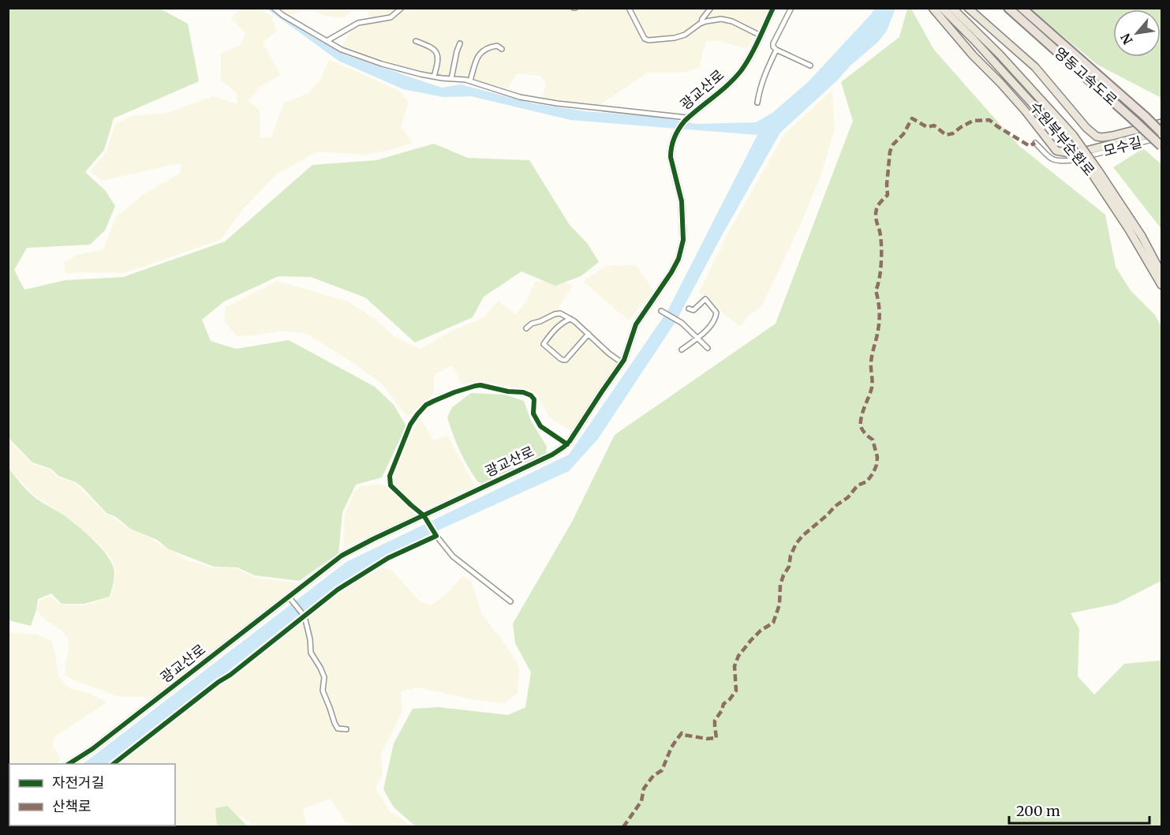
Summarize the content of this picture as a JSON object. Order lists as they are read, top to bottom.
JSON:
{
  "streets": {
    "highway": ["영동고속도로", "수원북부순환로"],
    "street": ["광교산로", "모수길"]
  },
  "legend": ["자전거길", "산책로"],
  "scale_bar": "200 m",
  "north": "bottom left"
}
